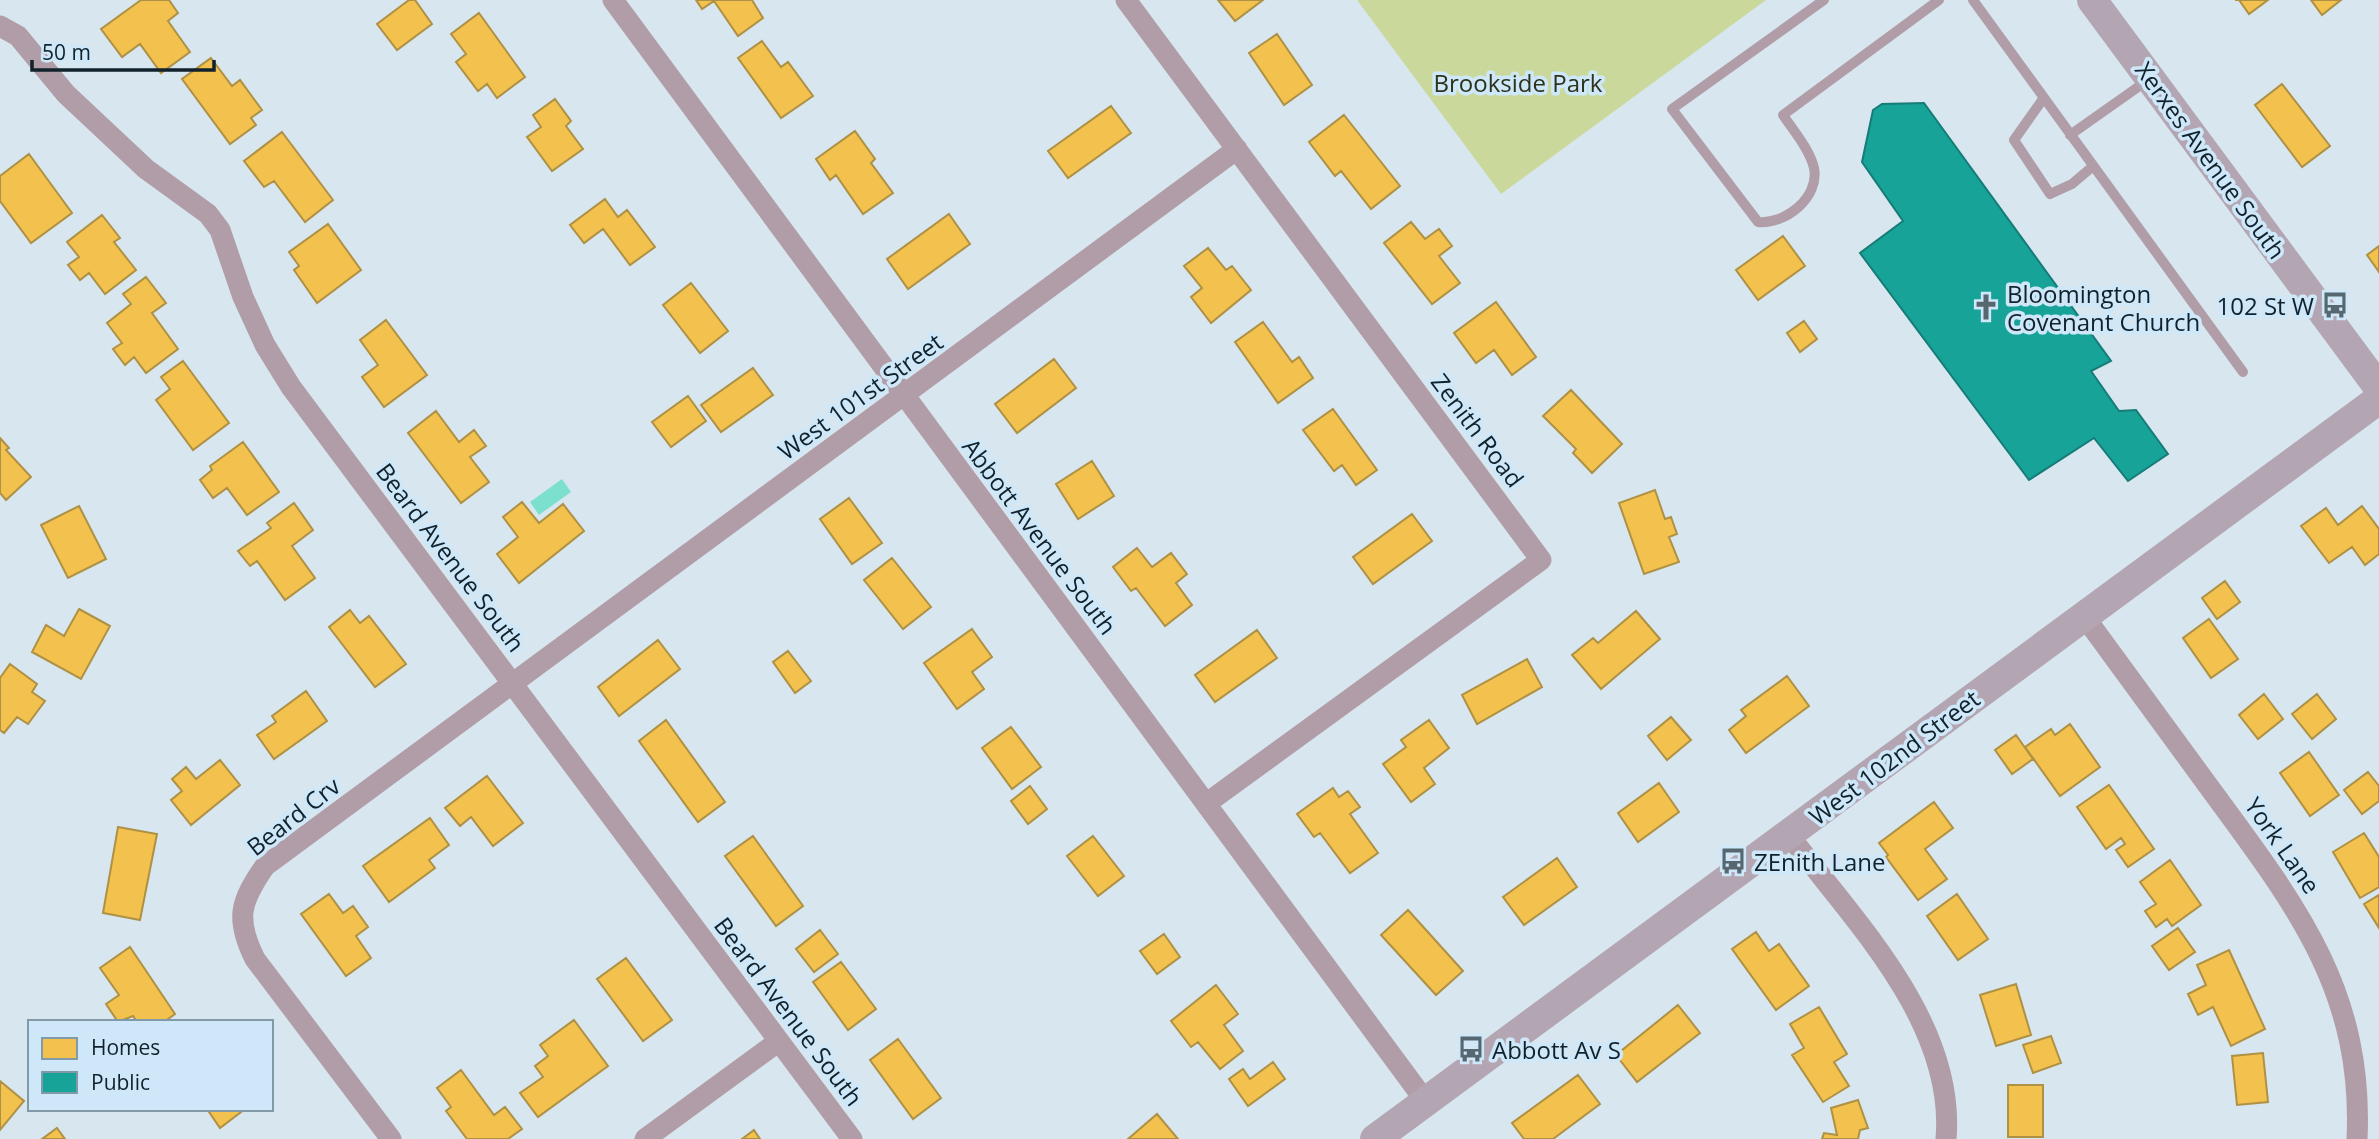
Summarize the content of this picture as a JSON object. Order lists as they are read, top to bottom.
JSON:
{
  "streets": {
    "street": [
      "Xerxes Avenue South",
      "West 101st Street",
      "Zenith Road",
      "Abbott Avenue South",
      "Beard Avenue South",
      "West 102nd Street",
      "Beard Crv",
      "York Lane"
    ]
  },
  "crossings": [
    ["West 101st Street", "Zenith Road"],
    ["West 101st Street", "Abbott Avenue South"],
    ["West 101st Street", "Beard Avenue South"],
    ["West 101st Street", "Beard Crv"],
    ["Zenith Road", "Abbott Avenue South"],
    ["Abbott Avenue South", "West 102nd Street"],
    ["Beard Avenue South", "Beard Crv"],
    ["West 102nd Street", "York Lane"]
  ],
  "parks": ["Brookside Park"],
  "places": {
    "bus stop": ["102 St W", "ZEnith Lane", "Abbott Av S"],
    "church": ["Bloomington Covenant Church"]
  },
  "legend": ["Homes", "Public"],
  "scale_bar": "50 m"
}
